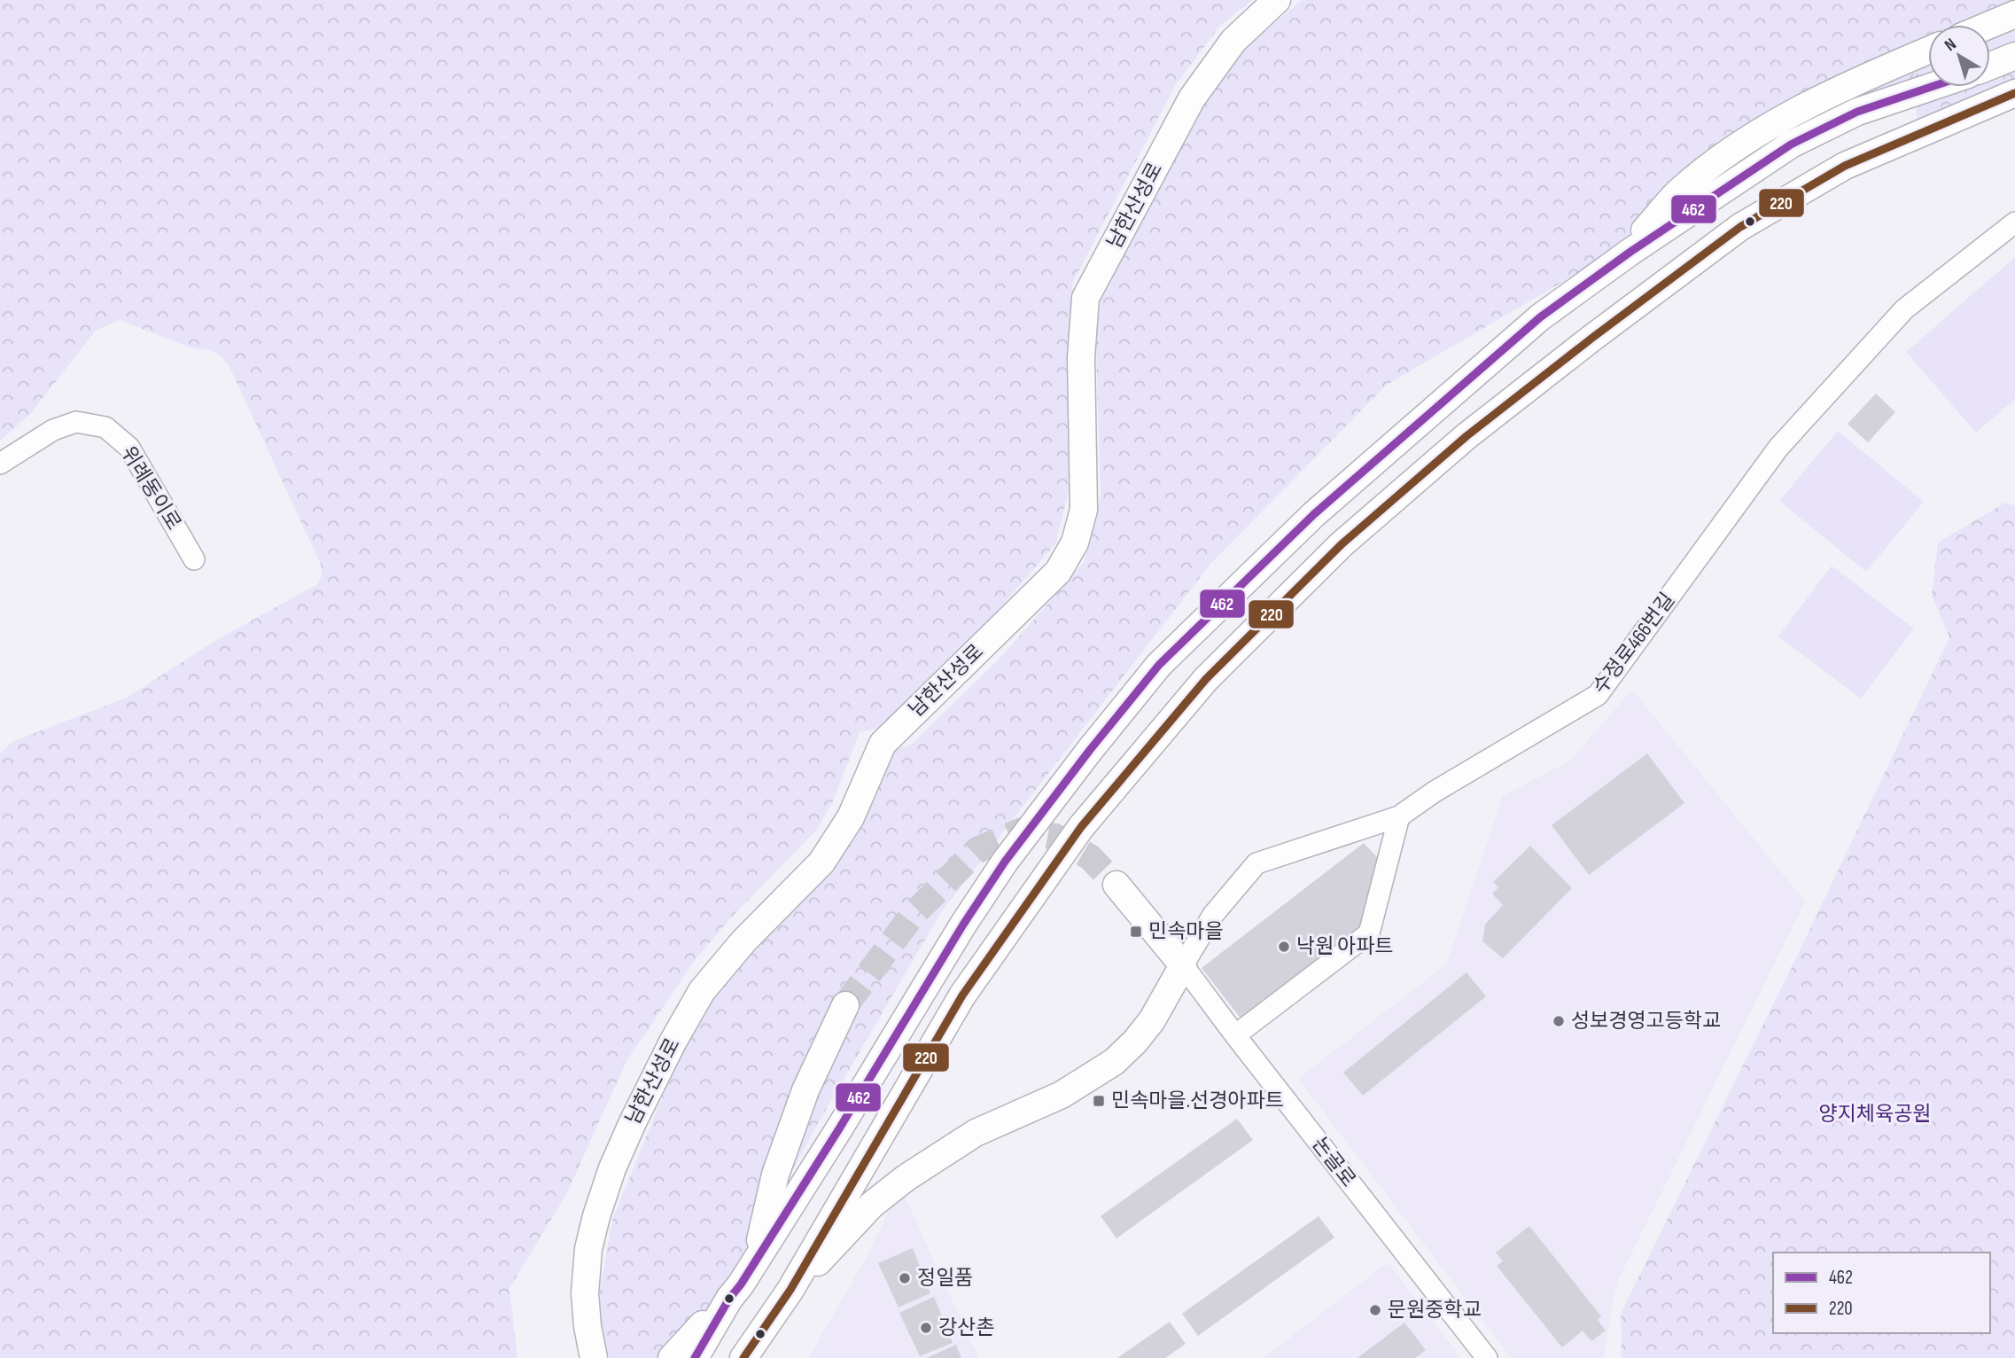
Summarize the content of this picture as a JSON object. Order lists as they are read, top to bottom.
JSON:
{
  "streets": {
    "main road": ["남한산성로"],
    "street": ["위례동이로", "수정로466번길", "논골로"]
  },
  "crossings": [
    ["수정로466번길", "논골로"]
  ],
  "parks": ["양지체육공원"],
  "places": {
    "transit": ["민속마을", "민속마을.선경아파트"],
    "other": [
      "낙원 아파트",
      "성보경영고등학교",
      "정일품",
      "문원중학교",
      "강산촌"
    ]
  },
  "lines": ["transit line 462", "transit line 220"],
  "legend": ["462", "220"],
  "north": "top left"
}
